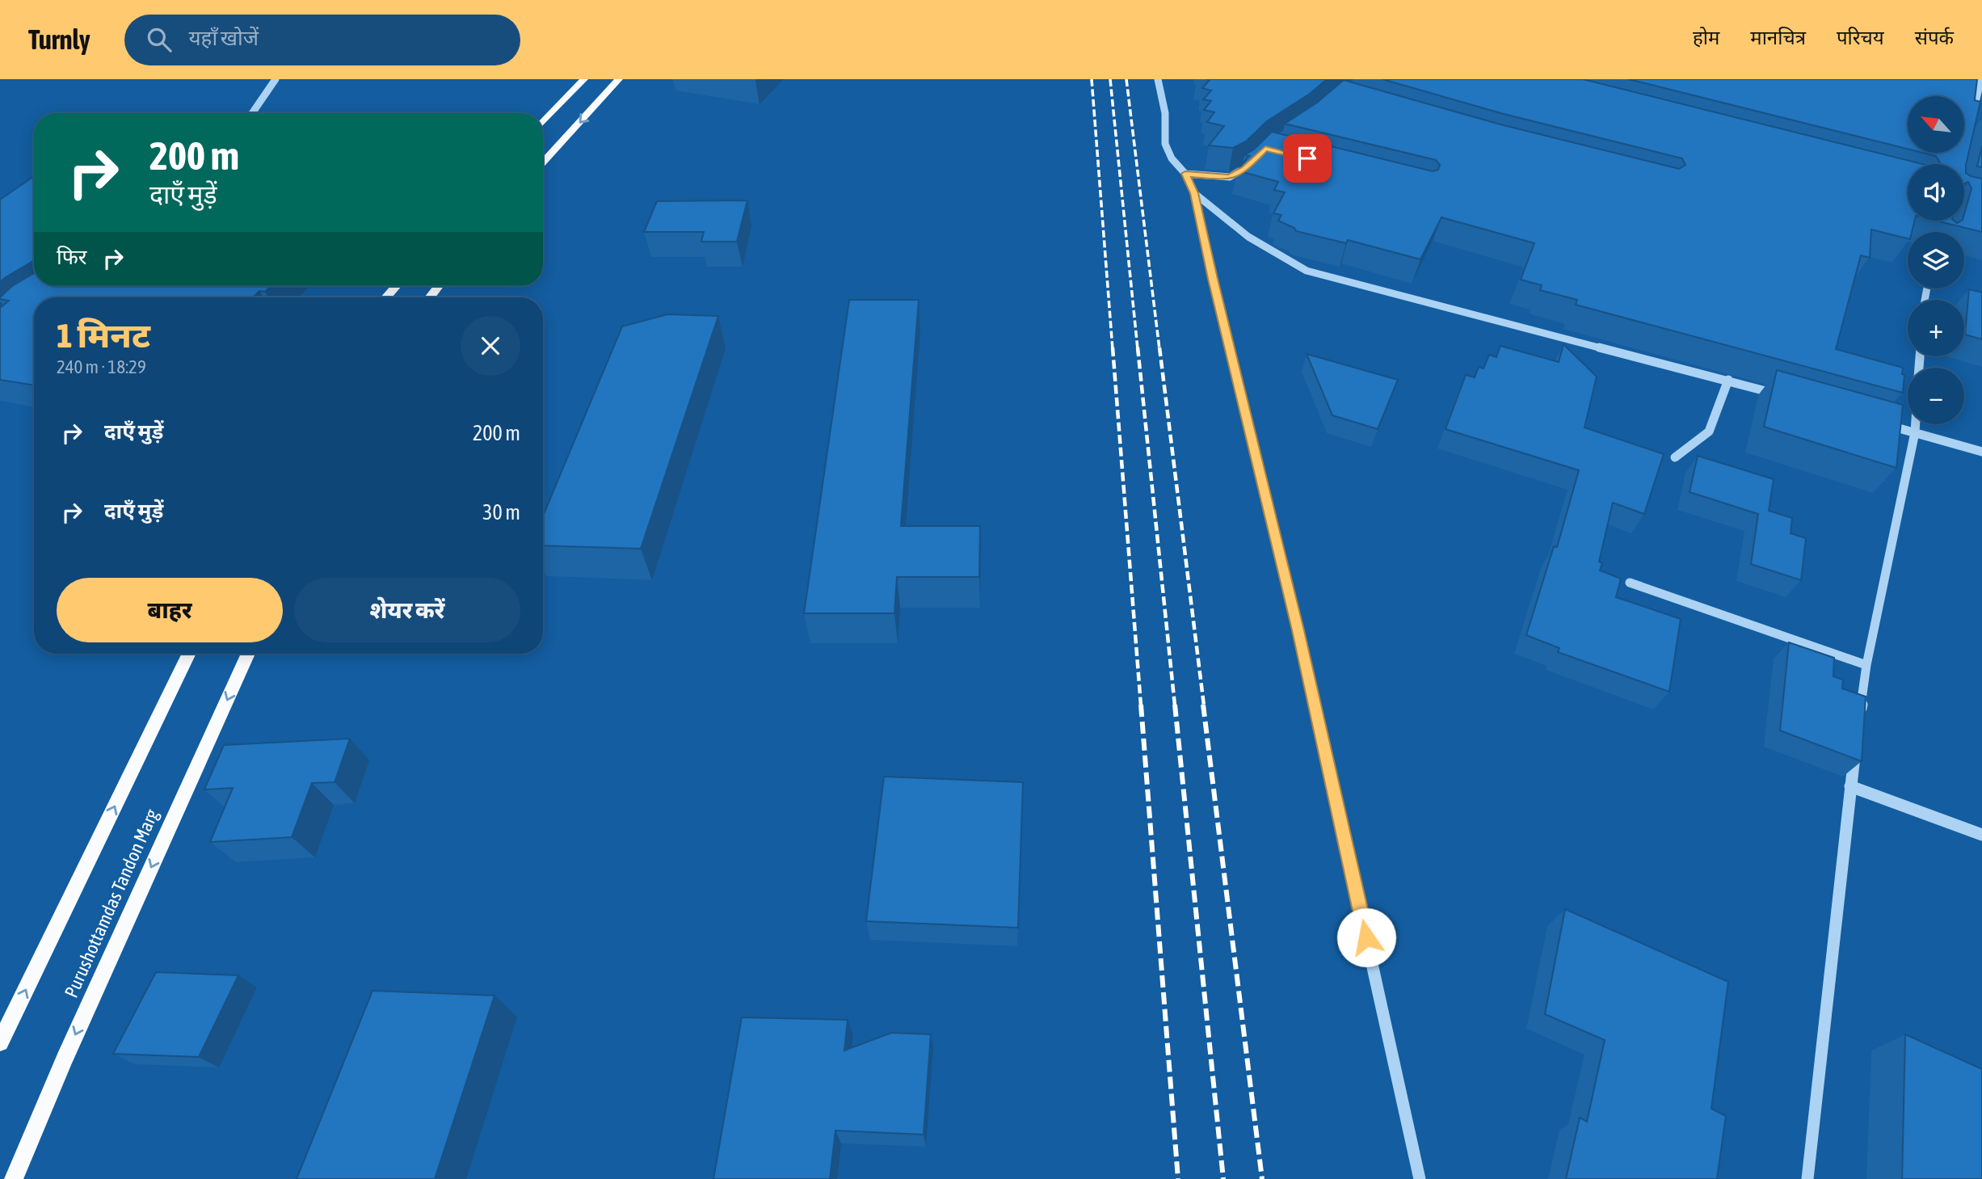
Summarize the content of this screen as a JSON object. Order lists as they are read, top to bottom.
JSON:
{
  "streets": {
    "main road": ["Purushottamdas Tandon Marg"]
  },
  "north": "top left",
  "page": {
    "header": "Turnly",
    "search": "यहाँ खोजें",
    "nav": [
      "होम",
      "मानचित्र",
      "परिचय",
      "संपर्क"
    ],
    "map_buttons": ["+", "−"],
    "turn": ["200 m", "दाएँ मुड़ें"],
    "then": "फिर",
    "heading": ["1 मिनट", "240 m · 18:29"],
    "list": [
      {
        "name": "दाएँ मुड़ें",
        "value": "200 m"
      },
      {
        "name": "दाएँ मुड़ें",
        "value": "30 m"
      }
    ],
    "buttons": ["बाहर", "शेयर करें"]
  }
}
